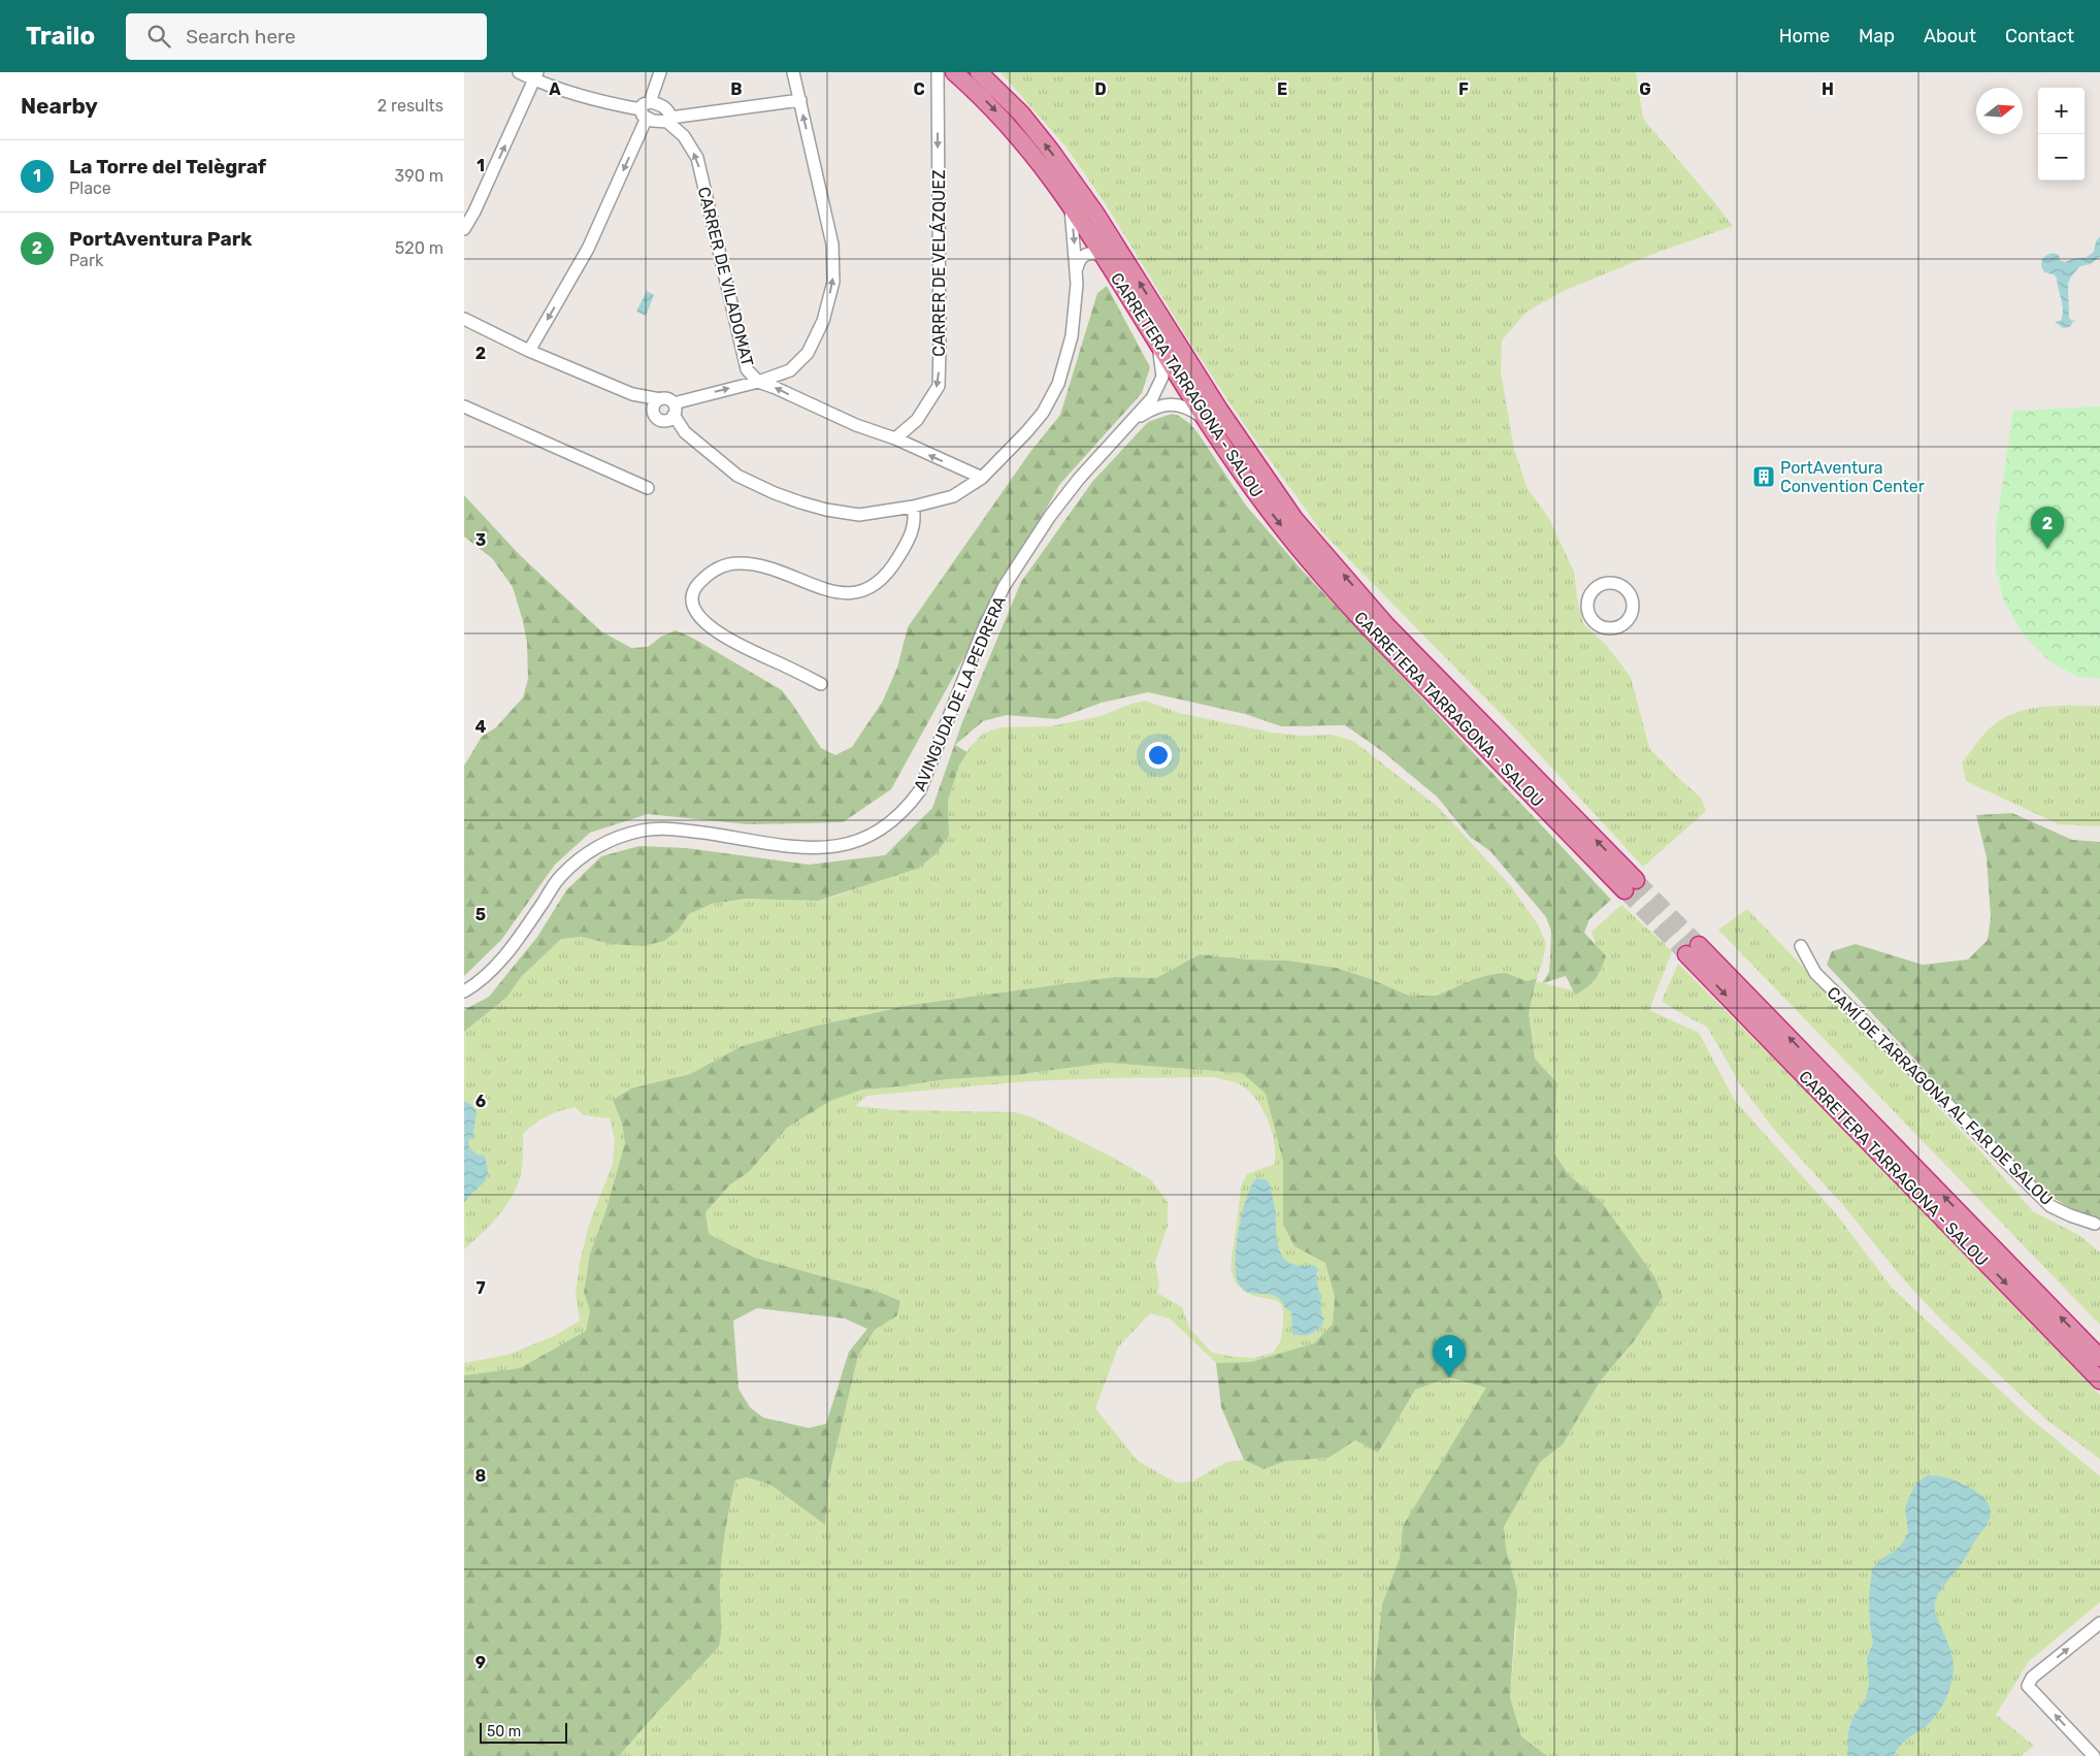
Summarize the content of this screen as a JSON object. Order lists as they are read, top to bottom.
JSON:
{
  "streets": {
    "highway": ["CARRETERA TARRAGONA - SALOU"],
    "street": [
      "CARRER DE VELÁZQUEZ",
      "CARRER DE VILADOMAT",
      "AVINGUDA DE LA PEDRERA",
      "CAMÍ DE TARRAGONA AL FAR DE SALOU"
    ]
  },
  "crossings": [
    ["CARRER DE VELÁZQUEZ", "CARRER DE VILADOMAT"],
    ["CARRETERA TARRAGONA - SALOU", "AVINGUDA DE LA PEDRERA"]
  ],
  "one_way": ["CARRER DE VELÁZQUEZ", "CARRER DE VILADOMAT"],
  "places": {
    "building": ["PortAventura Convention Center"]
  },
  "scale_bar": "50 m",
  "north": "right",
  "page": {
    "header": "Trailo",
    "search": "Search here",
    "nav": [
      "Home",
      "Map",
      "About",
      "Contact"
    ],
    "heading": ["Nearby", "2 results"],
    "map_buttons": ["+", "−"],
    "list": [
      {
        "mark": "1",
        "name": "La Torre del Telègraf",
        "note": "Place",
        "value": "390 m"
      },
      {
        "mark": "2",
        "name": "PortAventura Park",
        "note": "Park",
        "value": "520 m"
      }
    ],
    "pins": ["2", "1"],
    "scale": "50 m"
  },
  "grid": {
    "columns": [
      "A",
      "B",
      "C",
      "D",
      "E",
      "F",
      "G",
      "H"
    ],
    "rows": [
      "1",
      "2",
      "3",
      "4",
      "5",
      "6",
      "7",
      "8",
      "9"
    ]
  }
}
